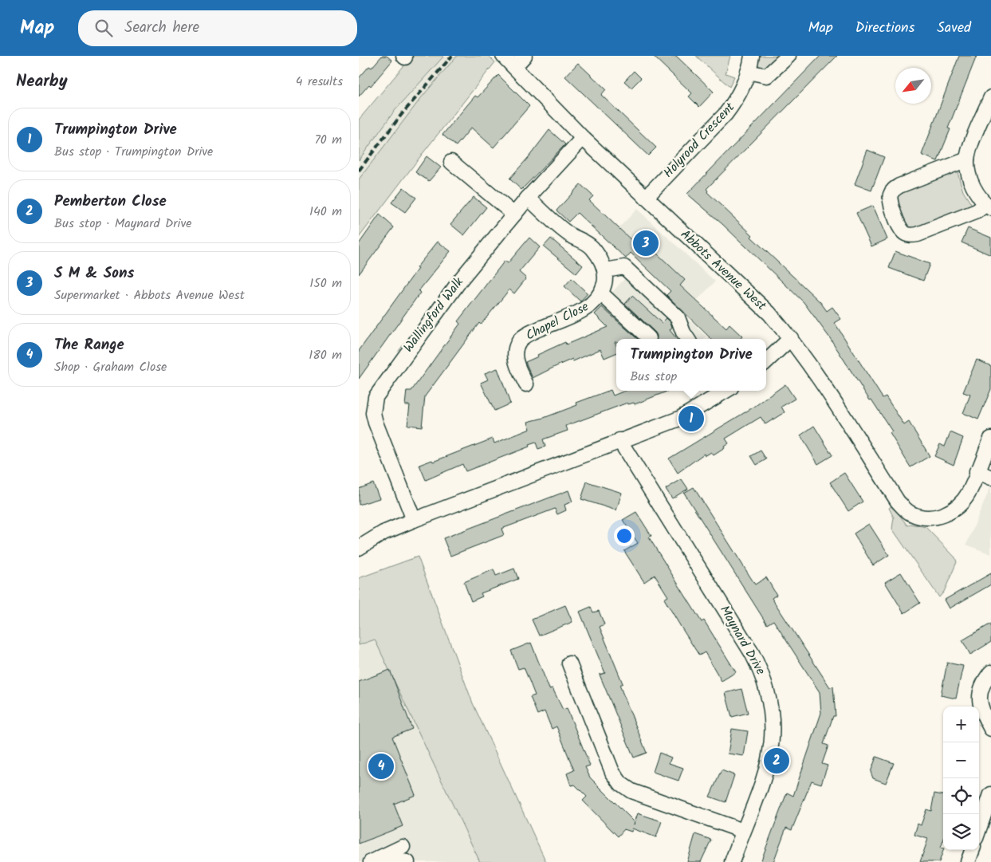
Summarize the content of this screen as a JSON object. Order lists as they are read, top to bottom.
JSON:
{
  "streets": {
    "street": [
      "Holyrood Crescent",
      "Abbots Avenue West",
      "Wallingford Walk",
      "Chapel Close",
      "Maynard Drive"
    ]
  },
  "crossings": [
    ["Holyrood Crescent", "Abbots Avenue West"],
    ["Abbots Avenue West", "Wallingford Walk"]
  ],
  "north": "bottom left",
  "page": {
    "header": "Map",
    "search": "Search here",
    "nav": ["Map", "Directions", "Saved"],
    "heading": ["Nearby", "4 results"],
    "list": [
      {
        "mark": "1",
        "name": "Trumpington Drive",
        "note": "Bus stop · Trumpington Drive",
        "value": "70 m"
      },
      {
        "mark": "2",
        "name": "Pemberton Close",
        "note": "Bus stop · Maynard Drive",
        "value": "140 m"
      },
      {
        "mark": "3",
        "name": "S M & Sons",
        "note": "Supermarket · Abbots Avenue West",
        "value": "150 m"
      },
      {
        "mark": "4",
        "name": "The Range",
        "note": "Shop · Graham Close",
        "value": "180 m"
      }
    ],
    "pins": [
      "3",
      "1",
      "2",
      "4"
    ],
    "popup": ["Trumpington Drive", "Bus stop"],
    "map_buttons": ["+", "−"]
  }
}
